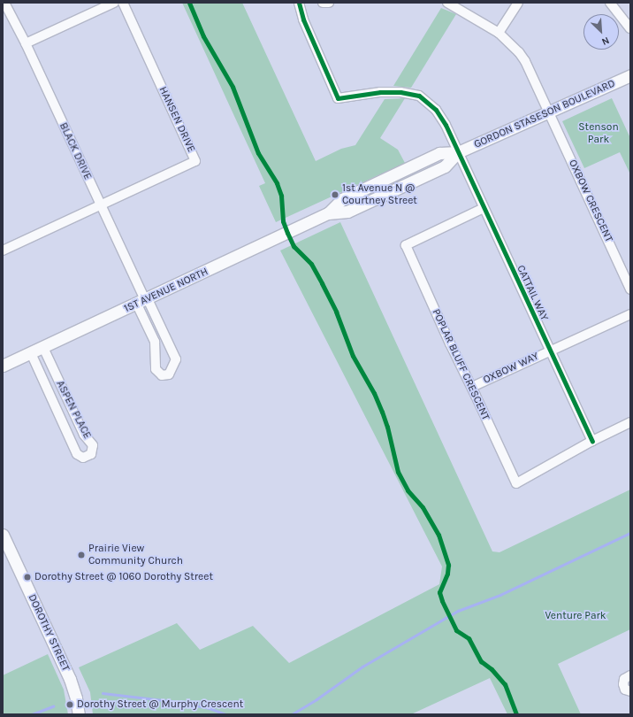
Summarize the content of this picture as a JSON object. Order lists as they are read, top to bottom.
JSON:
{
  "streets": {
    "street": [
      "GORDON STASESON BOULEVARD",
      "HANSEN DRIVE",
      "BLACK DRIVE",
      "OXBOW CRESCENT",
      "1ST AVENUE NORTH",
      "CATTAIL WAY",
      "POPLAR BLUFF CRESCENT",
      "OXBOW WAY",
      "ASPEN PLACE",
      "DOROTHY STREET"
    ]
  },
  "crossings": [
    ["GORDON STASESON BOULEVARD", "OXBOW CRESCENT"],
    ["GORDON STASESON BOULEVARD", "1ST AVENUE NORTH"],
    ["GORDON STASESON BOULEVARD", "CATTAIL WAY"],
    ["HANSEN DRIVE", "BLACK DRIVE"],
    ["BLACK DRIVE", "1ST AVENUE NORTH"],
    ["1ST AVENUE NORTH", "ASPEN PLACE"],
    ["CATTAIL WAY", "POPLAR BLUFF CRESCENT"],
    ["CATTAIL WAY", "OXBOW WAY"],
    ["POPLAR BLUFF CRESCENT", "OXBOW WAY"]
  ],
  "parks": ["Stenson Park", "Venture Park"],
  "places": [
    "1st Avenue N @ Courtney Street",
    "Prairie View Community Church",
    "Dorothy Street @ 1060 Dorothy Street",
    "Dorothy Street @ Murphy Crescent"
  ],
  "north": "bottom right"
}
